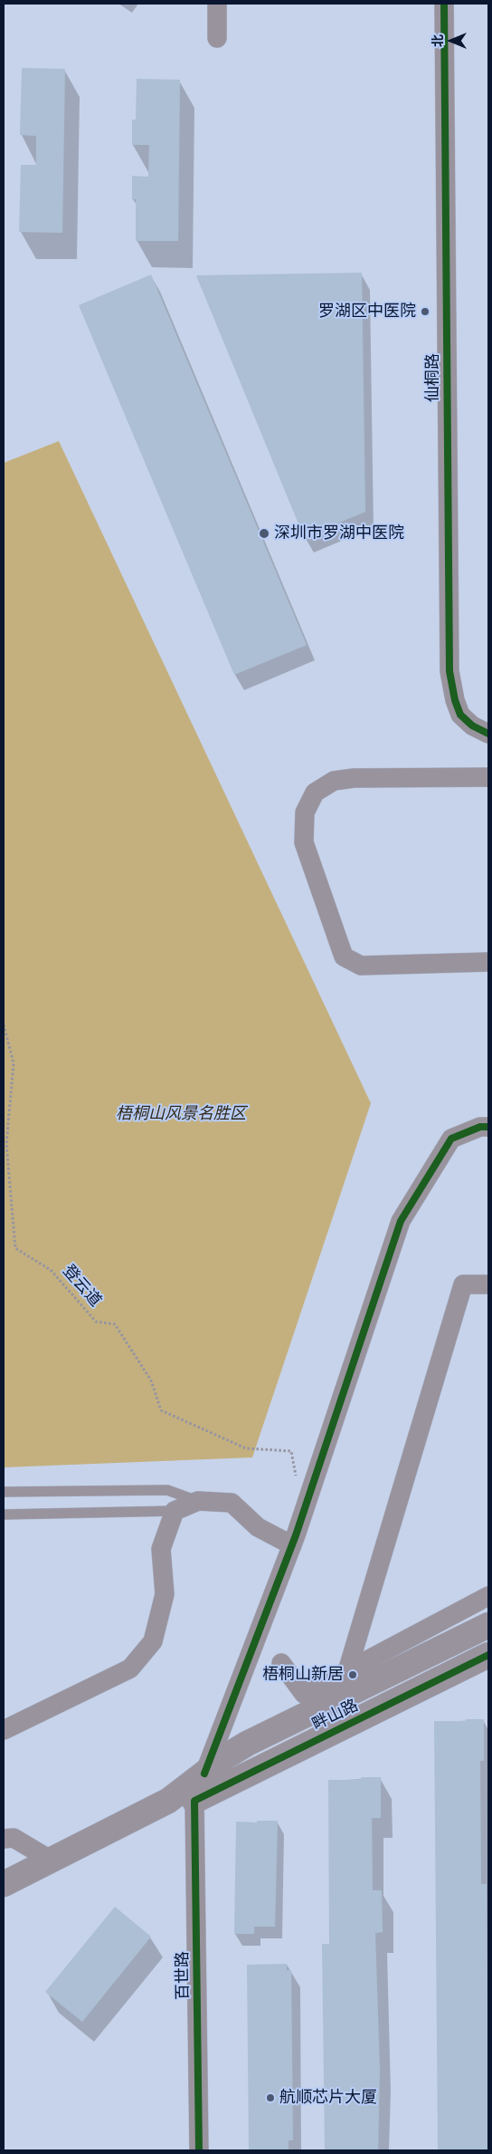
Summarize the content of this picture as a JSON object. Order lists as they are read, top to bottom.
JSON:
{
  "streets": {
    "street": ["仙桐路", "畔山路", "百世路"],
    "path": ["登云道"]
  },
  "crossings": [
    ["畔山路", "百世路"]
  ],
  "parks": ["梧桐山风景名胜区"],
  "places": [
    "罗湖区中医院",
    "深圳市罗湖中医院",
    "梧桐山新居",
    "航顺芯片大厦"
  ],
  "north": "left"
}
